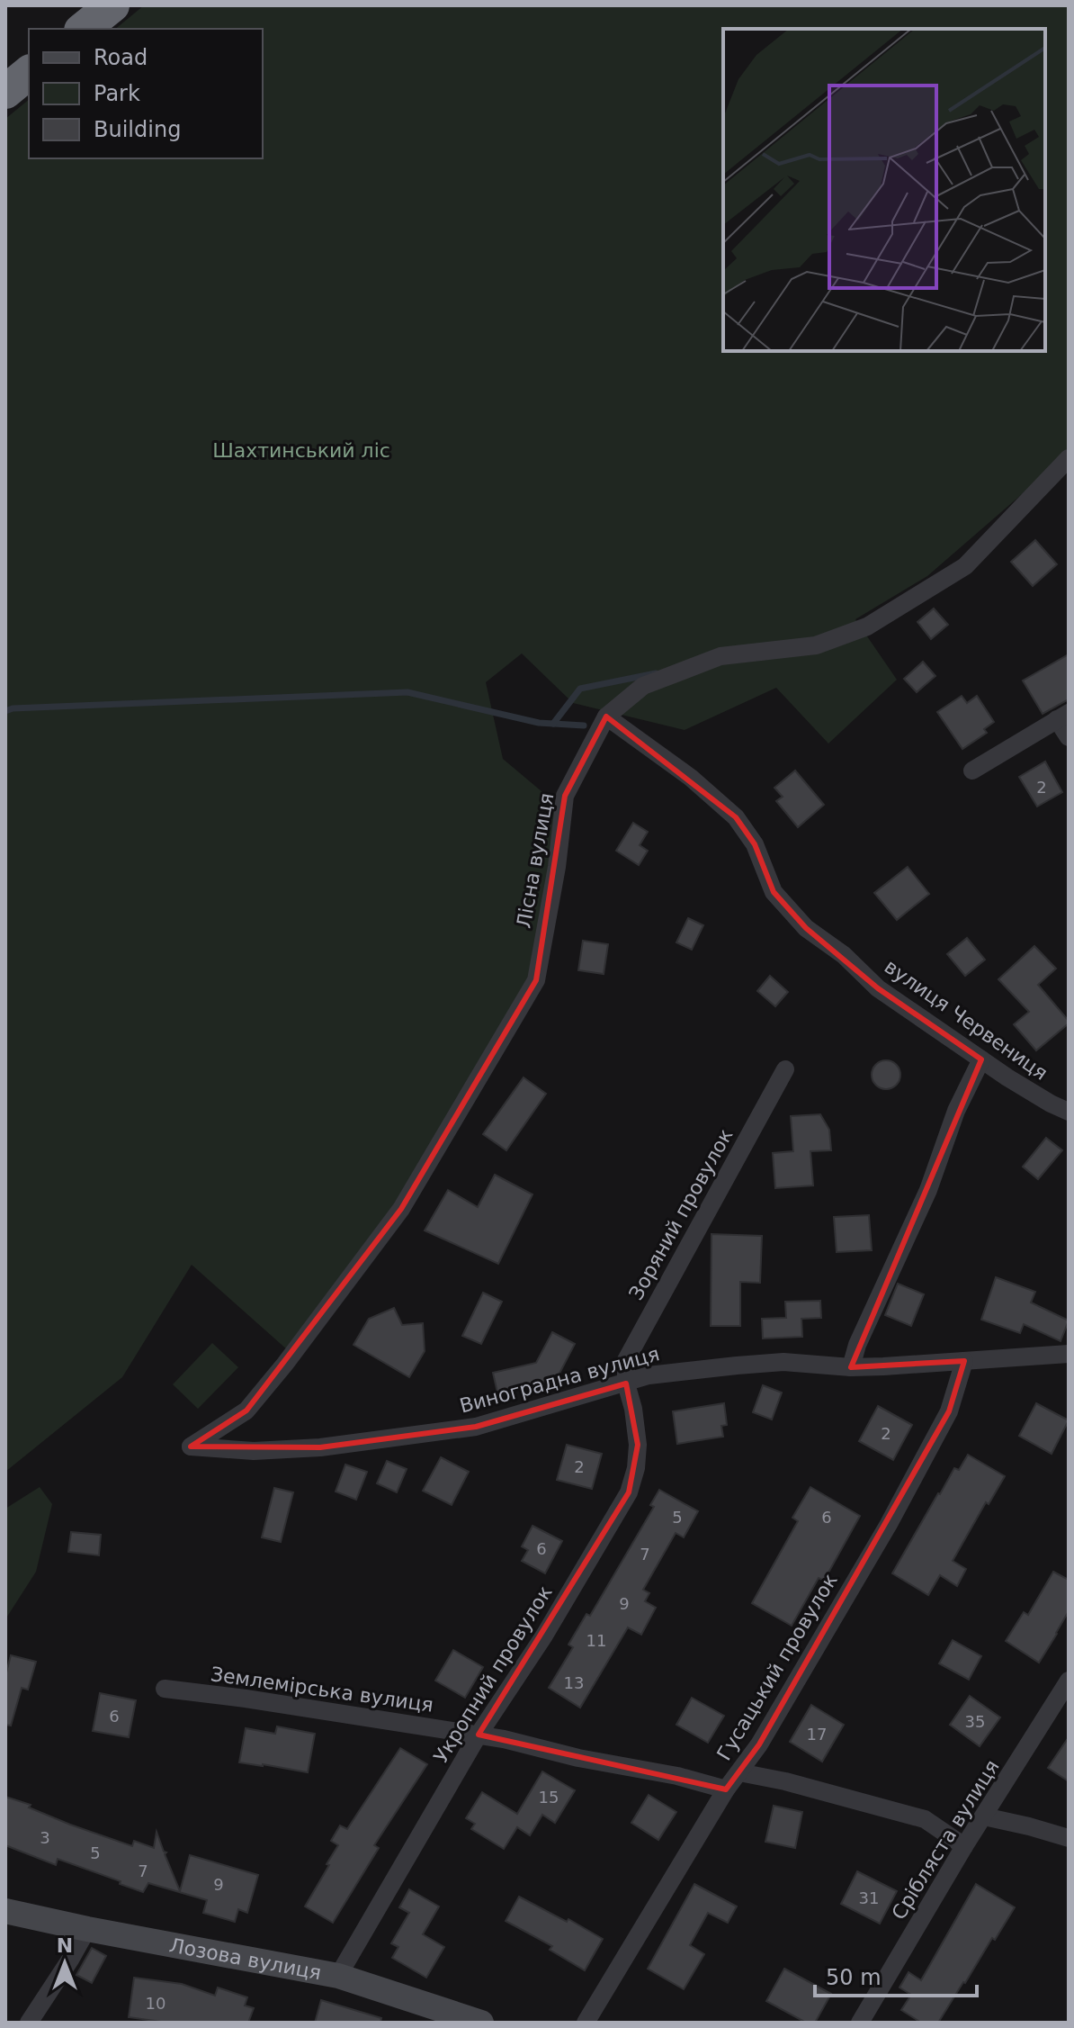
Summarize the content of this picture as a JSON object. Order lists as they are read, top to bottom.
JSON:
{
  "streets": {
    "street": [
      "Лісна вулиця",
      "вулиця Червениця",
      "Зоряний провулок",
      "Виноградна вулиця",
      "Гусацький провулок",
      "Укропний провулок",
      "Землемірська вулиця",
      "Срібляста вулиця",
      "Лозова вулиця"
    ]
  },
  "crossings": [
    ["Лісна вулиця", "вулиця Червениця"],
    ["Лісна вулиця", "Виноградна вулиця"],
    ["Зоряний провулок", "Виноградна вулиця"],
    ["Зоряний провулок", "Укропний провулок"],
    ["Виноградна вулиця", "Гусацький провулок"],
    ["Виноградна вулиця", "Укропний провулок"],
    ["Гусацький провулок", "Землемірська вулиця"],
    ["Укропний провулок", "Землемірська вулиця"],
    ["Укропний провулок", "Лозова вулиця"]
  ],
  "parks": ["Шахтинський ліс"],
  "house_numbers": [
    "2",
    "2",
    "2",
    "5",
    "6",
    "6",
    "7",
    "9",
    "11",
    "13",
    "6",
    "35",
    "17",
    "15",
    "3",
    "5",
    "7",
    "9",
    "31",
    "10"
  ],
  "legend": ["Road", "Park", "Building"],
  "scale_bar": "50 m",
  "north": "top"
}
